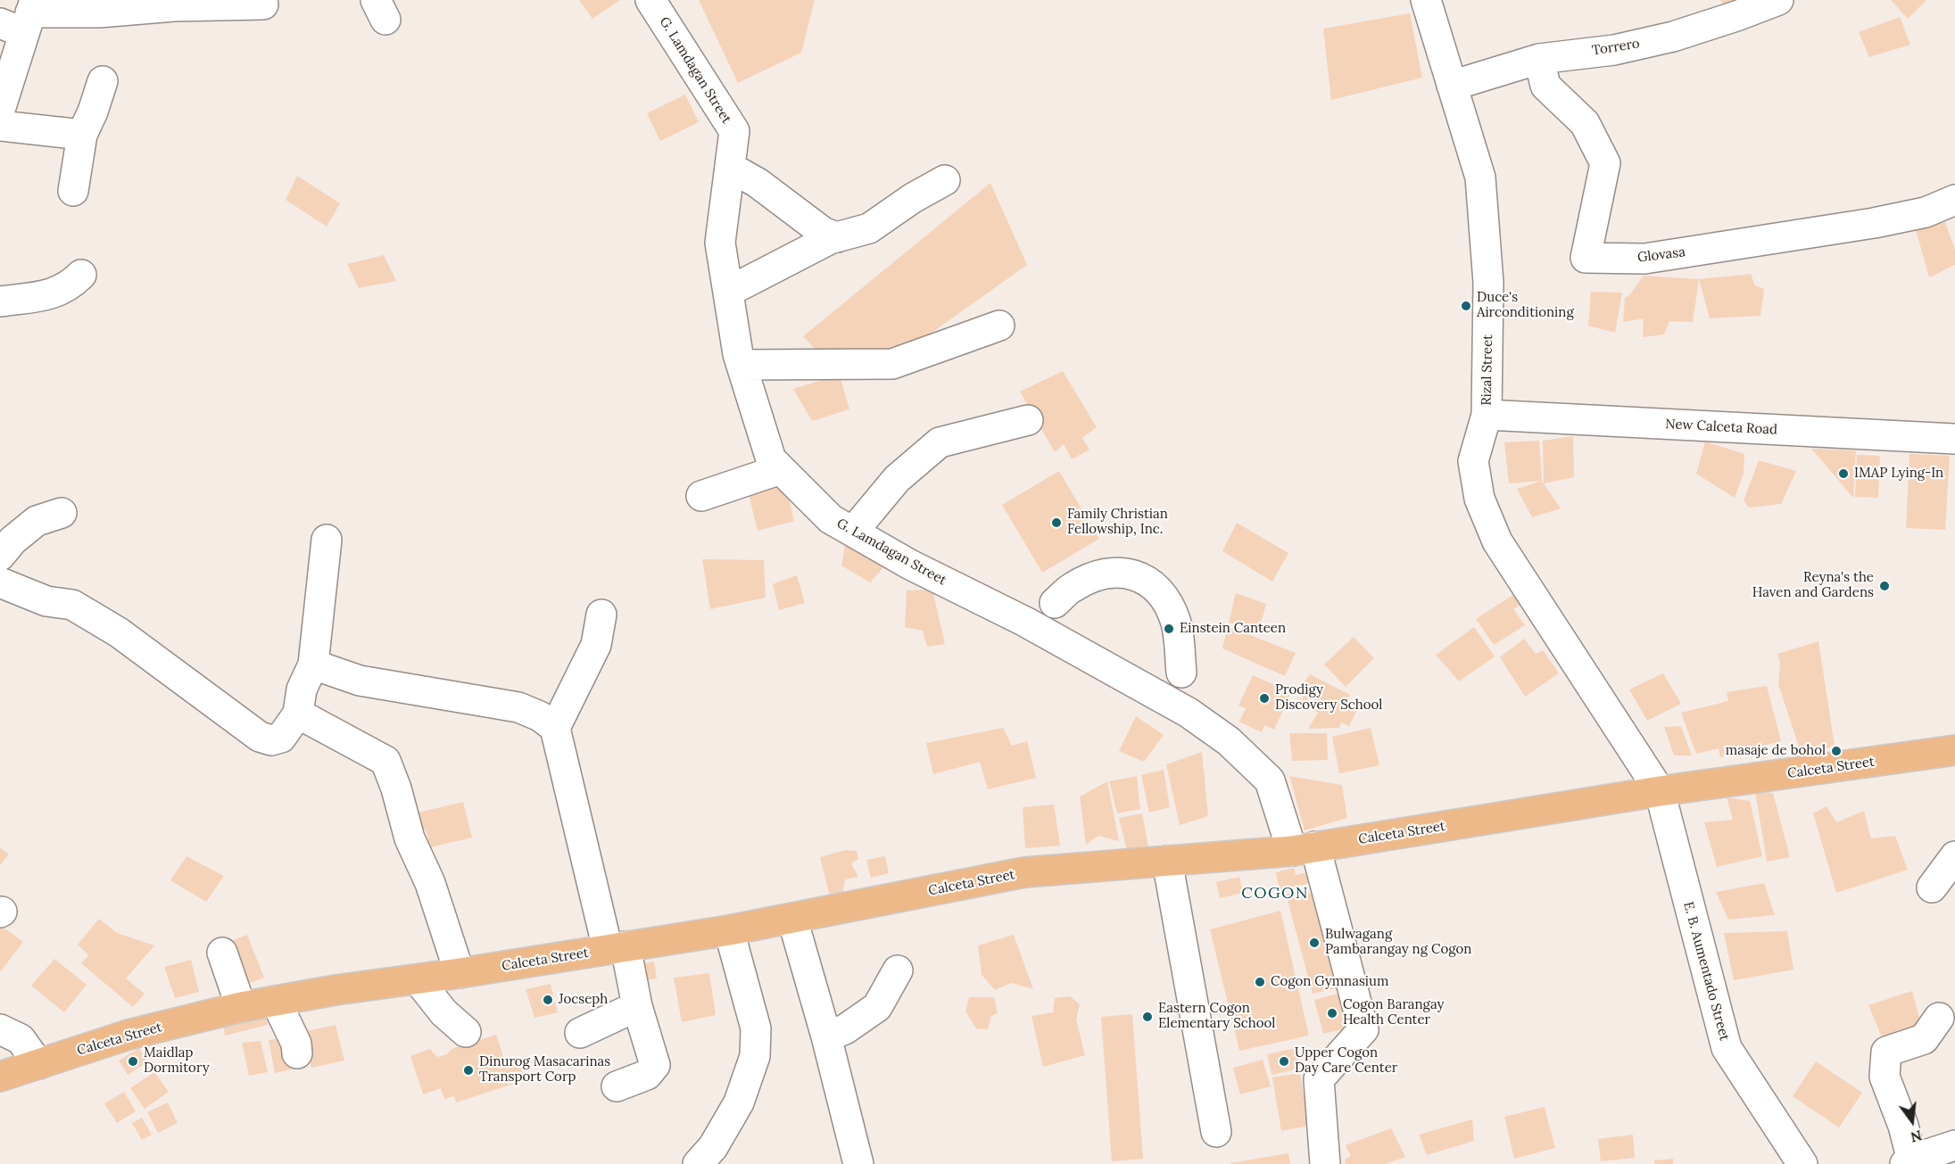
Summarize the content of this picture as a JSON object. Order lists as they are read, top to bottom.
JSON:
{
  "streets": {
    "main road": ["Calceta Street"],
    "street": [
      "Torrero",
      "G. Lamdagan Street",
      "Glovasa",
      "Rizal Street",
      "New Calceta Road",
      "E. B. Aumentado Street"
    ]
  },
  "crossings": [
    ["Torrero", "Glovasa"],
    ["Torrero", "Rizal Street"],
    ["G. Lamdagan Street", "Calceta Street"],
    ["Rizal Street", "New Calceta Road"],
    ["Rizal Street", "Calceta Street"],
    ["Rizal Street", "E. B. Aumentado Street"],
    ["Calceta Street", "E. B. Aumentado Street"]
  ],
  "districts": ["COGON"],
  "places": [
    "Duce's Airconditioning",
    "IMAP Lying-In",
    "Family Christian Fellowship, Inc.",
    "Reyna's the Haven and Gardens",
    "Einstein Canteen",
    "Prodigy Discovery School",
    "masaje de bohol",
    "Bulwagang Pambarangay ng Cogon",
    "Cogon Gymnasium",
    "Jocseph",
    "Cogon Barangay Health Center",
    "Eastern Cogon Elementary School",
    "Maidlap Dormitory",
    "Upper Cogon Day Care Center",
    "Dinurog Masacarinas Transport Corp"
  ],
  "north": "bottom"
}
